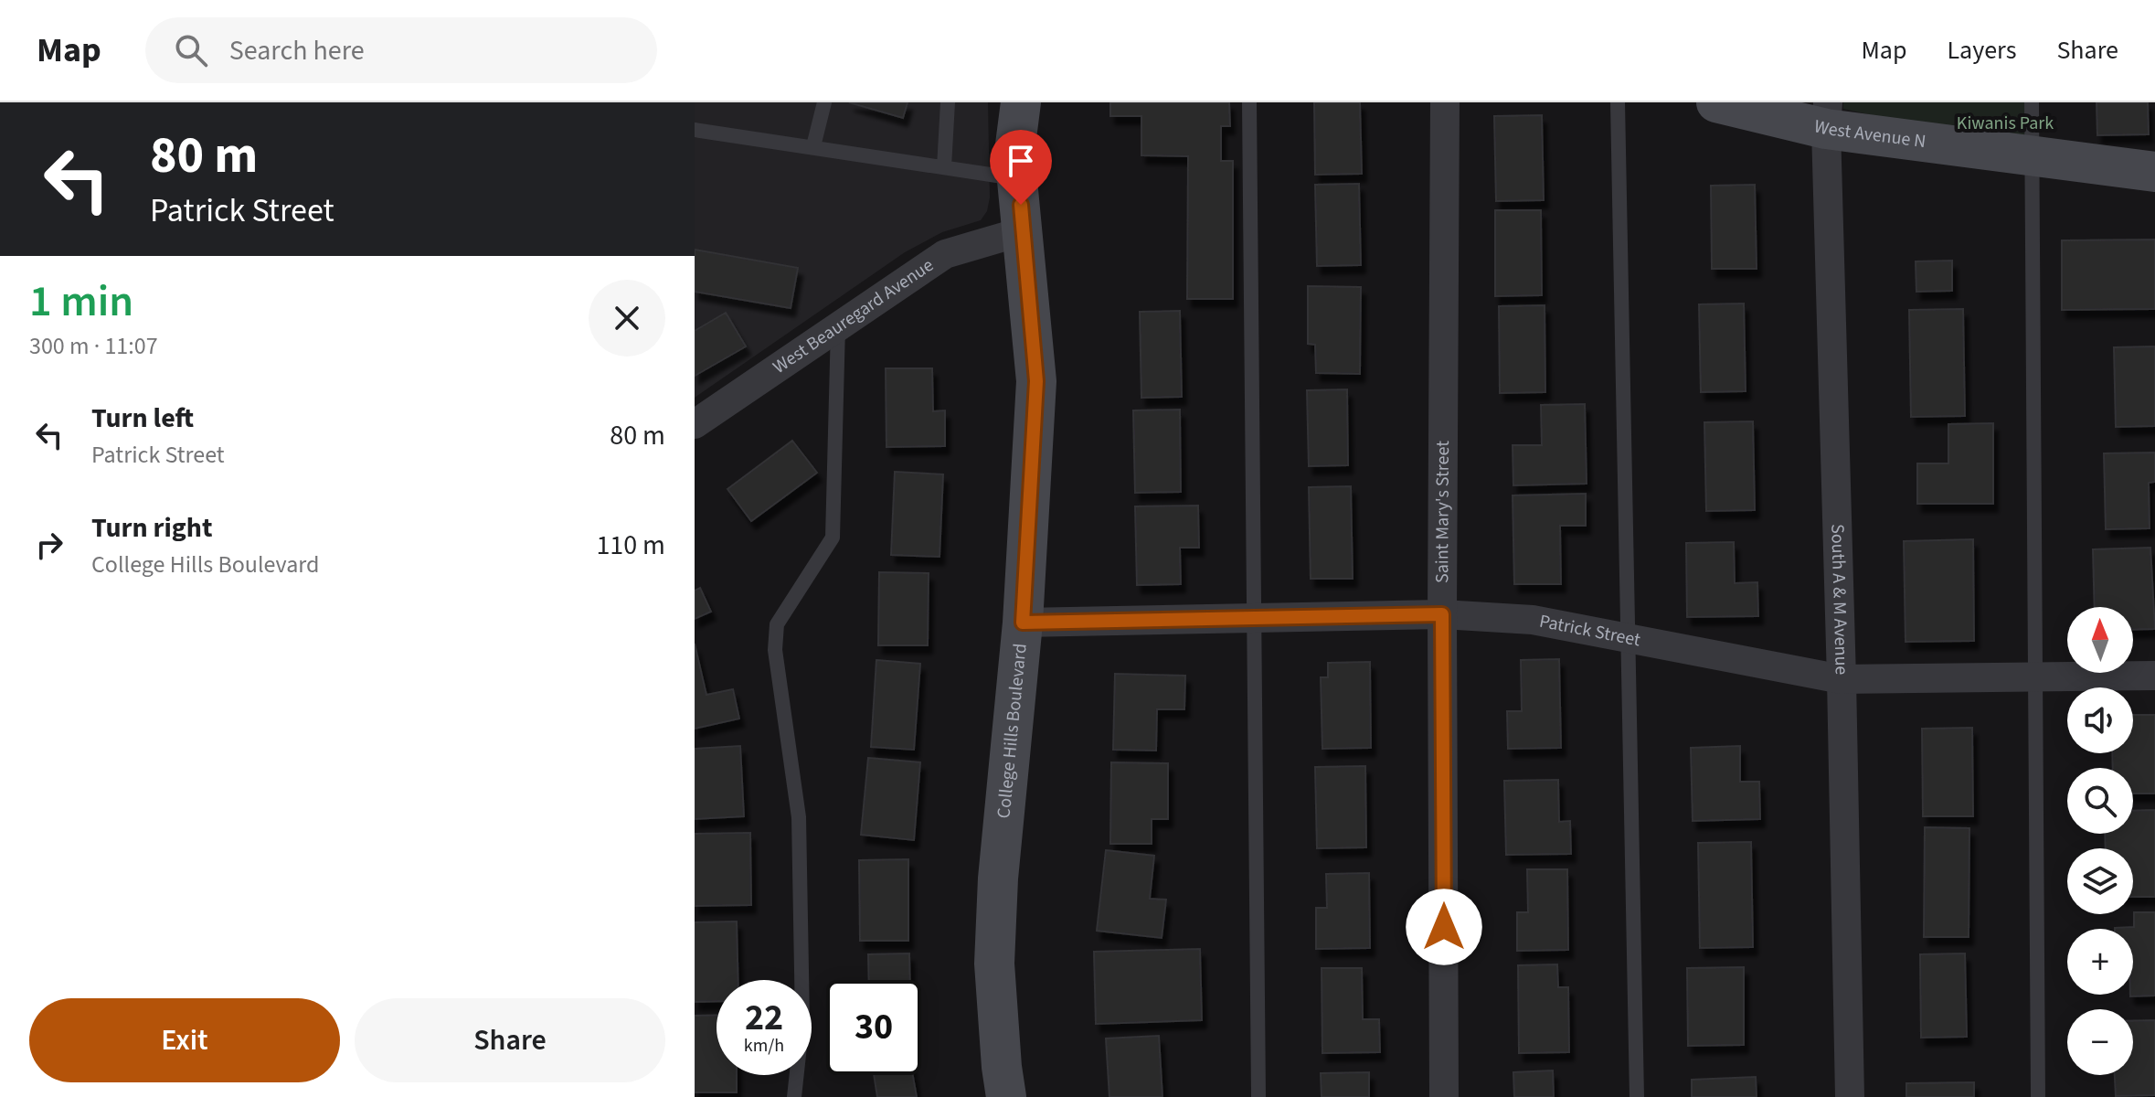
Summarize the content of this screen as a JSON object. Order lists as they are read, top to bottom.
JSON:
{
  "streets": {
    "street": [
      "West Avenue N",
      "West Beauregard Avenue",
      "Saint Mary's Street",
      "South A & M Avenue",
      "Patrick Street",
      "College Hills Boulevard"
    ]
  },
  "crossings": [
    ["West Avenue N", "South A & M Avenue"],
    ["West Beauregard Avenue", "College Hills Boulevard"],
    ["Saint Mary's Street", "Patrick Street"],
    ["South A & M Avenue", "Patrick Street"],
    ["Patrick Street", "College Hills Boulevard"]
  ],
  "parks": ["Kiwanis Park"],
  "north": "top",
  "page": {
    "header": "Map",
    "search": "Search here",
    "nav": ["Map", "Layers", "Share"],
    "turn": ["80 m", "Patrick Street"],
    "heading": ["1 min", "300 m · 11:07"],
    "list": [
      {
        "name": "Turn left",
        "note": "Patrick Street",
        "value": "80 m"
      },
      {
        "name": "Turn right",
        "note": "College Hills Boulevard",
        "value": "110 m"
      }
    ],
    "map_buttons": ["+", "−"],
    "speed": "22 km/h",
    "limit": "30",
    "buttons": ["Exit", "Share"]
  }
}
